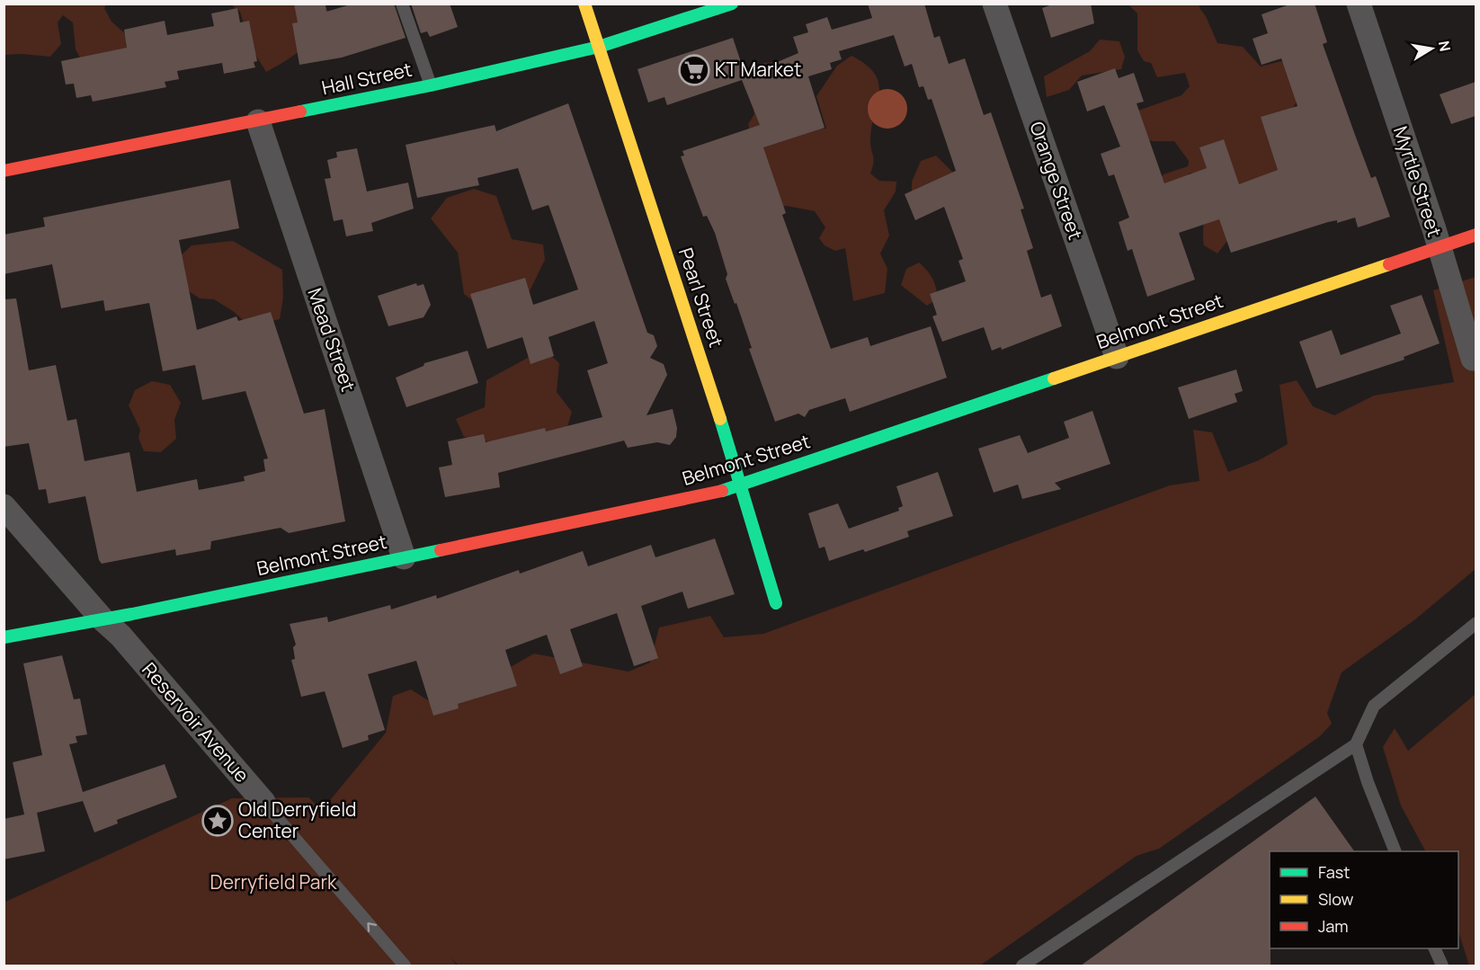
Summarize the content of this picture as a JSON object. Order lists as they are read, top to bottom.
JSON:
{
  "streets": {
    "street": [
      "Hall Street",
      "Orange Street",
      "Myrtle Street",
      "Pearl Street",
      "Belmont Street",
      "Mead Street",
      "Reservoir Avenue"
    ]
  },
  "crossings": [
    ["Hall Street", "Pearl Street"],
    ["Hall Street", "Mead Street"],
    ["Orange Street", "Belmont Street"],
    ["Myrtle Street", "Belmont Street"],
    ["Pearl Street", "Belmont Street"],
    ["Belmont Street", "Mead Street"],
    ["Belmont Street", "Reservoir Avenue"]
  ],
  "one_way": ["Reservoir Avenue"],
  "parks": ["Derryfield Park"],
  "places": {
    "supermarket": ["KT Market"],
    "place": ["Old Derryfield Center"]
  },
  "legend": ["Fast", "Slow", "Jam"],
  "north": "right"
}
